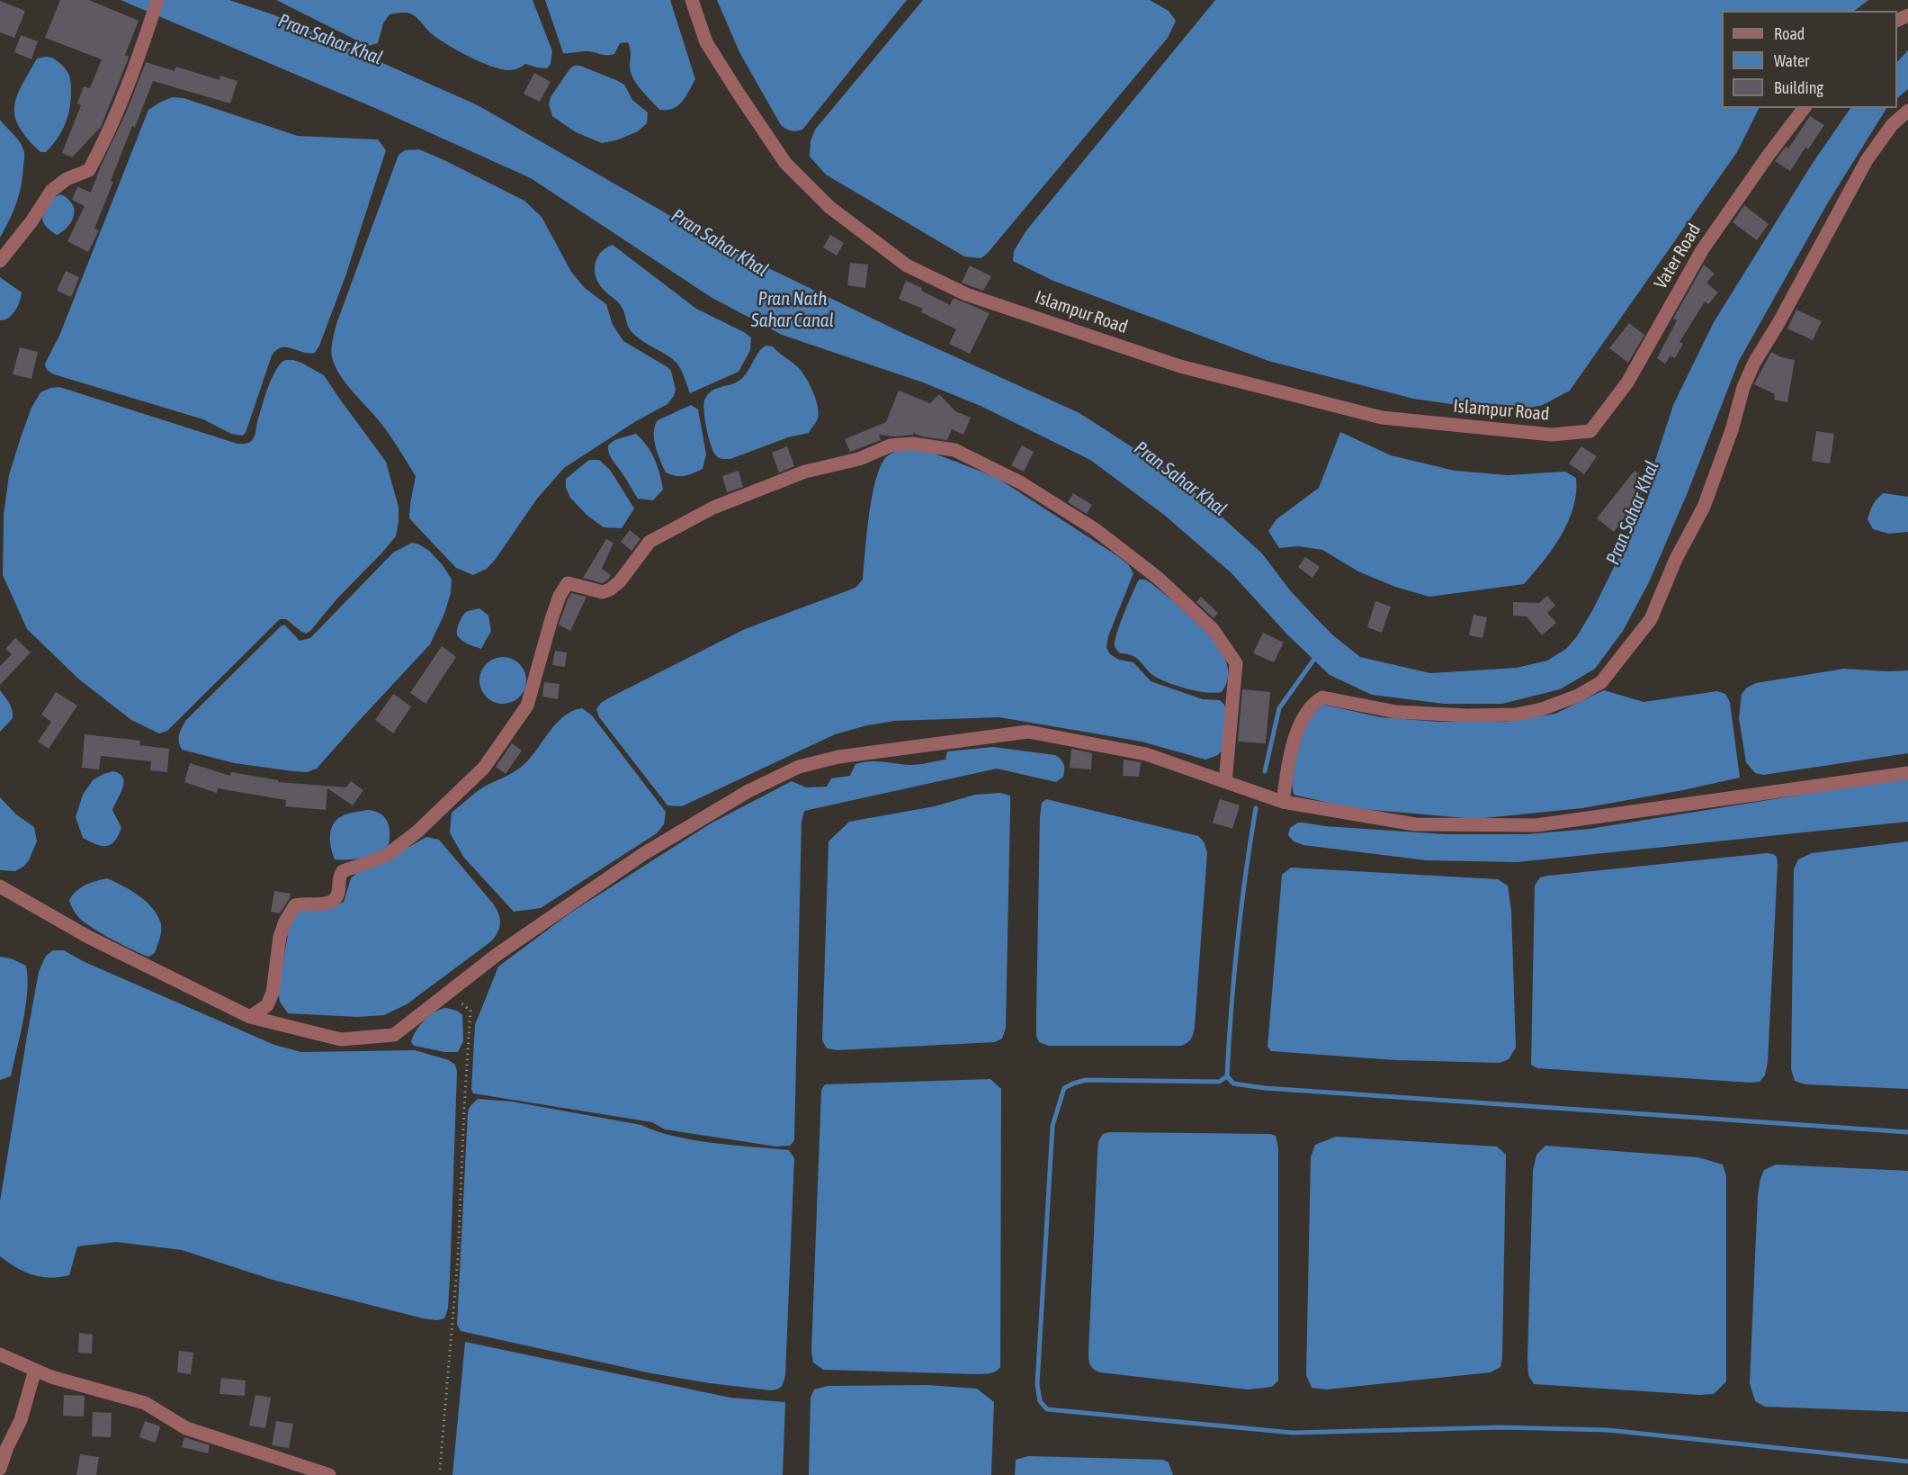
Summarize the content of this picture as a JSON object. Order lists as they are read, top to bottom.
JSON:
{
  "streets": {
    "street": ["Vater Road", "Islampur Road"]
  },
  "crossings": [
    ["Vater Road", "Islampur Road"]
  ],
  "water": ["Pran Sahar Khal", "Pran Nath Sahar Canal"],
  "legend": ["Road", "Water", "Building"]
}
